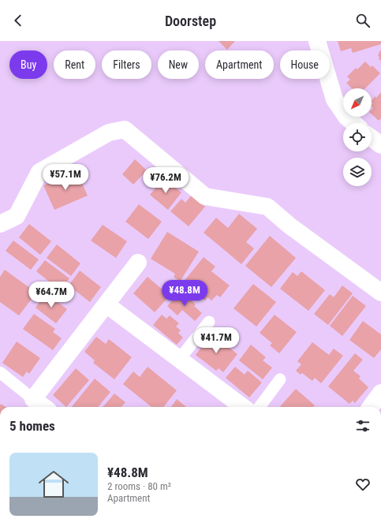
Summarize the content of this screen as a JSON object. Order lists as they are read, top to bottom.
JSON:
{
  "north": "bottom left",
  "page": {
    "header": "Doorstep",
    "chip": [
      "Buy",
      "Rent",
      "Filters",
      "New",
      "Apartment",
      "House"
    ],
    "price": [
      "¥57.1M",
      "¥76.2M",
      "¥48.8M",
      "¥64.7M",
      "¥41.7M"
    ],
    "heading": "5 homes",
    "list": [
      {
        "name": "¥48.8M",
        "note": "2 rooms · 80 m² · Apartment"
      }
    ]
  }
}
